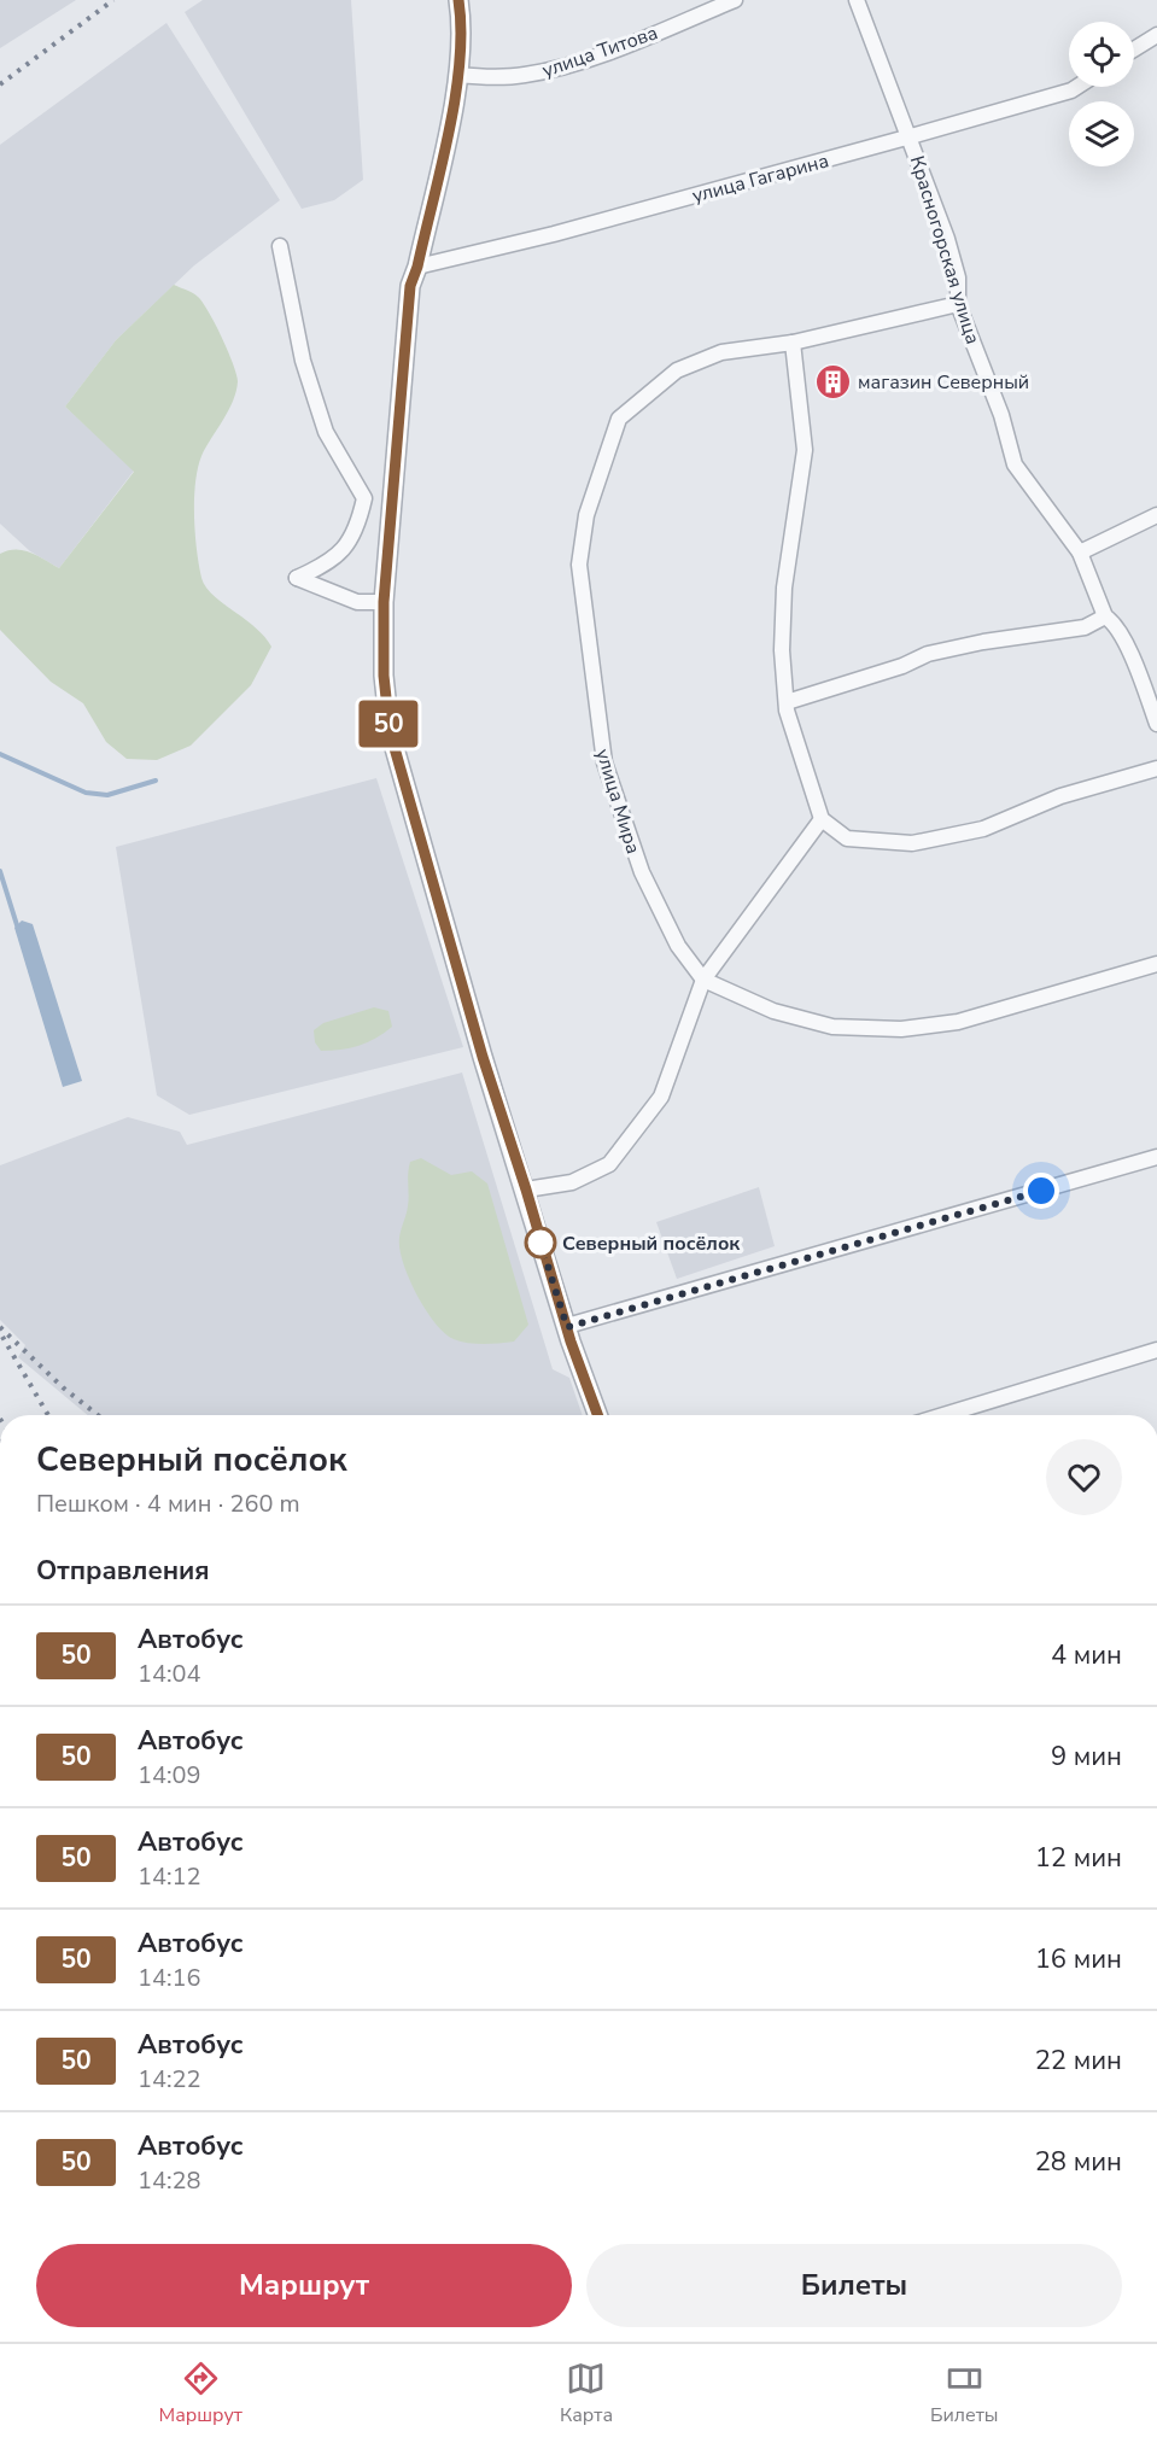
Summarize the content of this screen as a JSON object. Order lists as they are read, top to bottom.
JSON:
{
  "streets": {
    "street": [
      "улица Титова",
      "улица Гагарина",
      "Красногорская улица",
      "улица Мира"
    ]
  },
  "crossings": [
    ["улица Гагарина", "Красногорская улица"],
    ["Красногорская улица", "улица Мира"]
  ],
  "places": {
    "building": ["магазин Северный"],
    "other": ["Северный посёлок"]
  },
  "lines": ["bus line 50"],
  "page": {
    "on_map": "50",
    "heading": [
      ["Северный посёлок", "Пешком · 4 мин · 260 m"],
      "Отправления"
    ],
    "list": [
      {
        "mark": "50",
        "name": "Автобус",
        "note": "14:04",
        "value": "4 мин"
      },
      {
        "mark": "50",
        "name": "Автобус",
        "note": "14:09",
        "value": "9 мин"
      },
      {
        "mark": "50",
        "name": "Автобус",
        "note": "14:12",
        "value": "12 мин"
      },
      {
        "mark": "50",
        "name": "Автобус",
        "note": "14:16",
        "value": "16 мин"
      },
      {
        "mark": "50",
        "name": "Автобус",
        "note": "14:22",
        "value": "22 мин"
      },
      {
        "mark": "50",
        "name": "Автобус",
        "note": "14:28",
        "value": "28 мин"
      }
    ],
    "buttons": ["Маршрут", "Билеты"],
    "tabs": ["Маршрут", "Карта", "Билеты"]
  }
}
